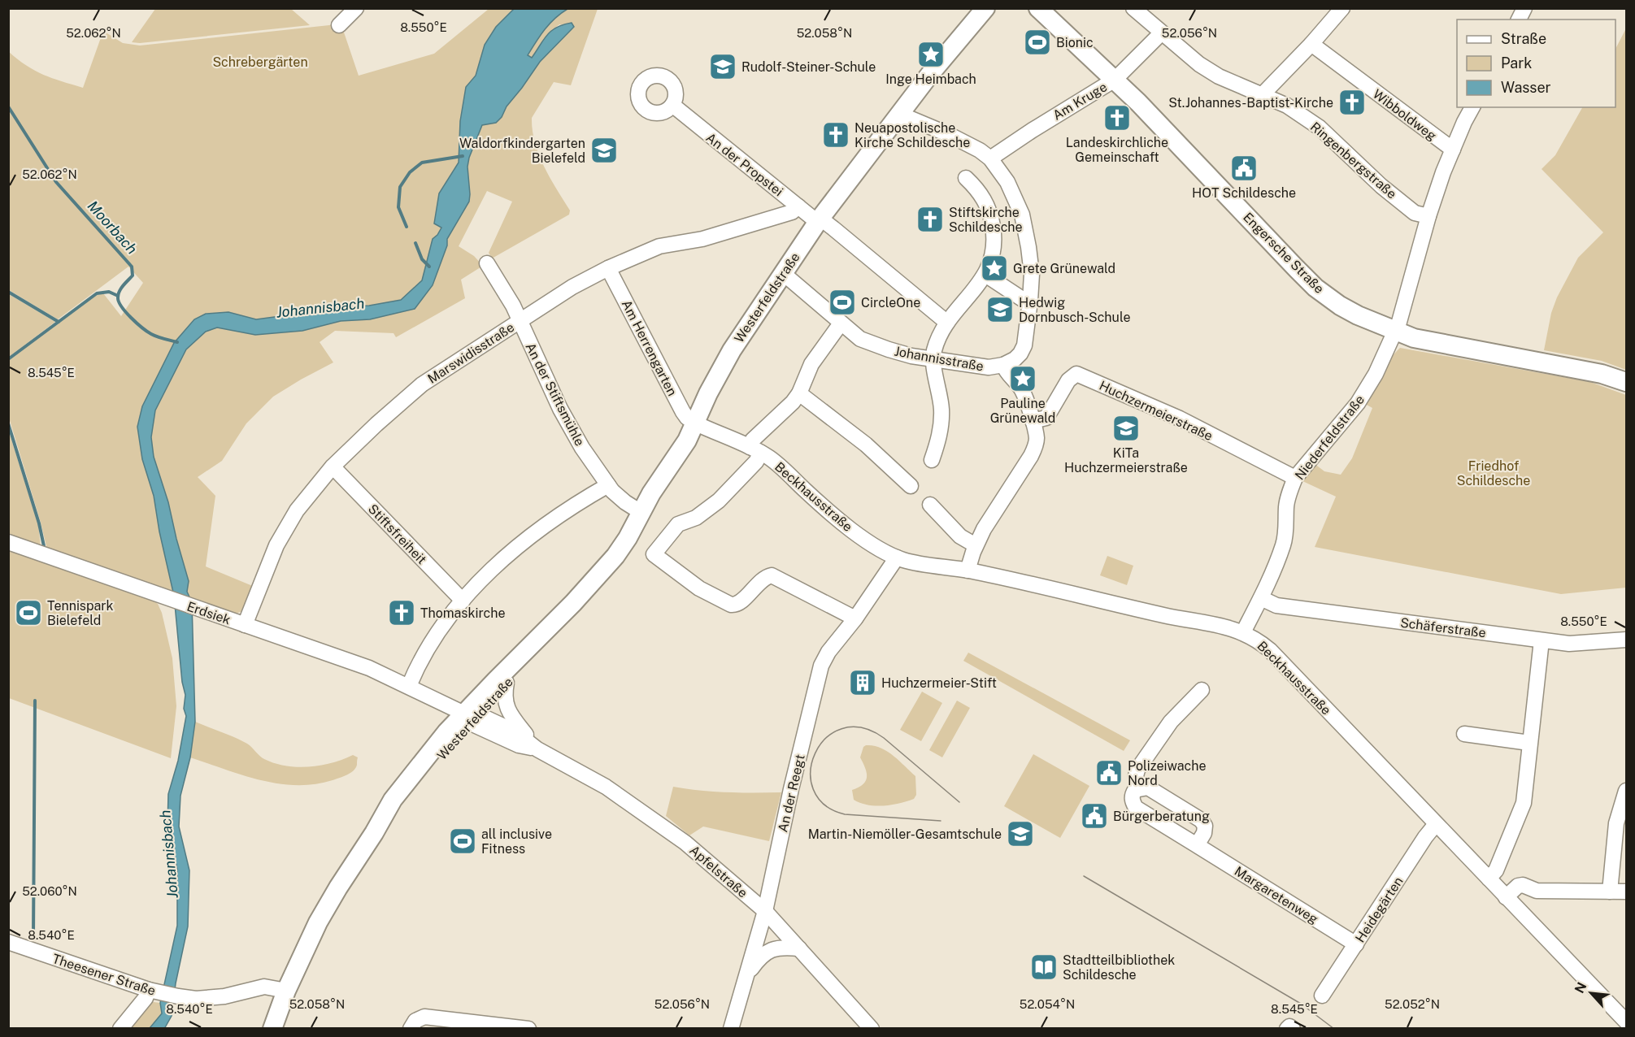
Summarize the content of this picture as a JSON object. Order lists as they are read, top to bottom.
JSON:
{
  "streets": {
    "main road": ["Engersche Straße", "Westerfeldstraße"],
    "street": [
      "Am Kruge",
      "Wibboldweg",
      "Ringenbergstraße",
      "An der Propstei",
      "Am Herrengarten",
      "Marswidisstraße",
      "Johannisstraße",
      "An der Stiftsmühle",
      "Huchzermeierstraße",
      "Niederfeldstraße",
      "Beckhausstraße",
      "Stiftsfreiheit",
      "Erdsiek",
      "Schäferstraße",
      "An der Reegt",
      "Apfelstraße",
      "Margaretenweg",
      "Heidegärten",
      "Theesener Straße"
    ]
  },
  "crossings": [
    ["Am Kruge", "Ringenbergstraße"],
    ["Am Kruge", "Engersche Straße"],
    ["Am Kruge", "Johannisstraße"],
    ["Wibboldweg", "Niederfeldstraße"],
    ["Ringenbergstraße", "Niederfeldstraße"],
    ["An der Propstei", "Westerfeldstraße"],
    ["An der Propstei", "Marswidisstraße"],
    ["Engersche Straße", "Niederfeldstraße"],
    ["Westerfeldstraße", "Am Herrengarten"],
    ["Westerfeldstraße", "Johannisstraße"],
    ["Westerfeldstraße", "An der Stiftsmühle"],
    ["Westerfeldstraße", "Beckhausstraße"],
    ["Westerfeldstraße", "Erdsiek"],
    ["Westerfeldstraße", "Apfelstraße"],
    ["Westerfeldstraße", "Theesener Straße"],
    ["Am Herrengarten", "Marswidisstraße"],
    ["Am Herrengarten", "Beckhausstraße"],
    ["Marswidisstraße", "An der Stiftsmühle"],
    ["Marswidisstraße", "Stiftsfreiheit"],
    ["Marswidisstraße", "Erdsiek"],
    ["Johannisstraße", "Huchzermeierstraße"],
    ["Huchzermeierstraße", "Niederfeldstraße"],
    ["Niederfeldstraße", "Beckhausstraße"],
    ["Niederfeldstraße", "Schäferstraße"],
    ["Beckhausstraße", "An der Reegt"],
    ["Beckhausstraße", "Heidegärten"],
    ["An der Reegt", "Apfelstraße"],
    ["Margaretenweg", "Heidegärten"]
  ],
  "water": ["Moorbach", "Johannisbach"],
  "parks": ["Schrebergärten", "Friedhof Schildesche"],
  "places": {
    "sports": [
      "Bionic",
      "CircleOne",
      "Tennispark Bielefeld",
      "all inclusive Fitness"
    ],
    "place": ["Inge Heimbach", "Grete Grünewald", "Pauline Grünewald"],
    "school or university": [
      "Rudolf-Steiner-Schule",
      "Waldorfkindergarten Bielefeld",
      "Hedwig Dornbusch-Schule",
      "KiTa Huchzermeierstraße",
      "Martin-Niemöller-Gesamtschule"
    ],
    "church": [
      "St.Johannes-Baptist-Kirche",
      "Landeskirchliche Gemeinschaft",
      "Neuapostolische Kirche Schildesche",
      "Stiftskirche Schildesche",
      "Thomaskirche"
    ],
    "public building": ["HOT Schildesche", "Polizeiwache Nord", "Bürgerberatung"],
    "building": ["Huchzermeier-Stift"],
    "library": ["Stadtteilbibliothek Schildesche"]
  },
  "legend": ["Straße", "Park", "Wasser"],
  "north": "top left",
  "coordinates": [
    "8.550°E",
    "52.062°N",
    "52.058°N",
    "52.056°N",
    "8.545°E",
    "52.060°N",
    "8.540°E",
    "52.054°N",
    "52.052°N"
  ]
}
